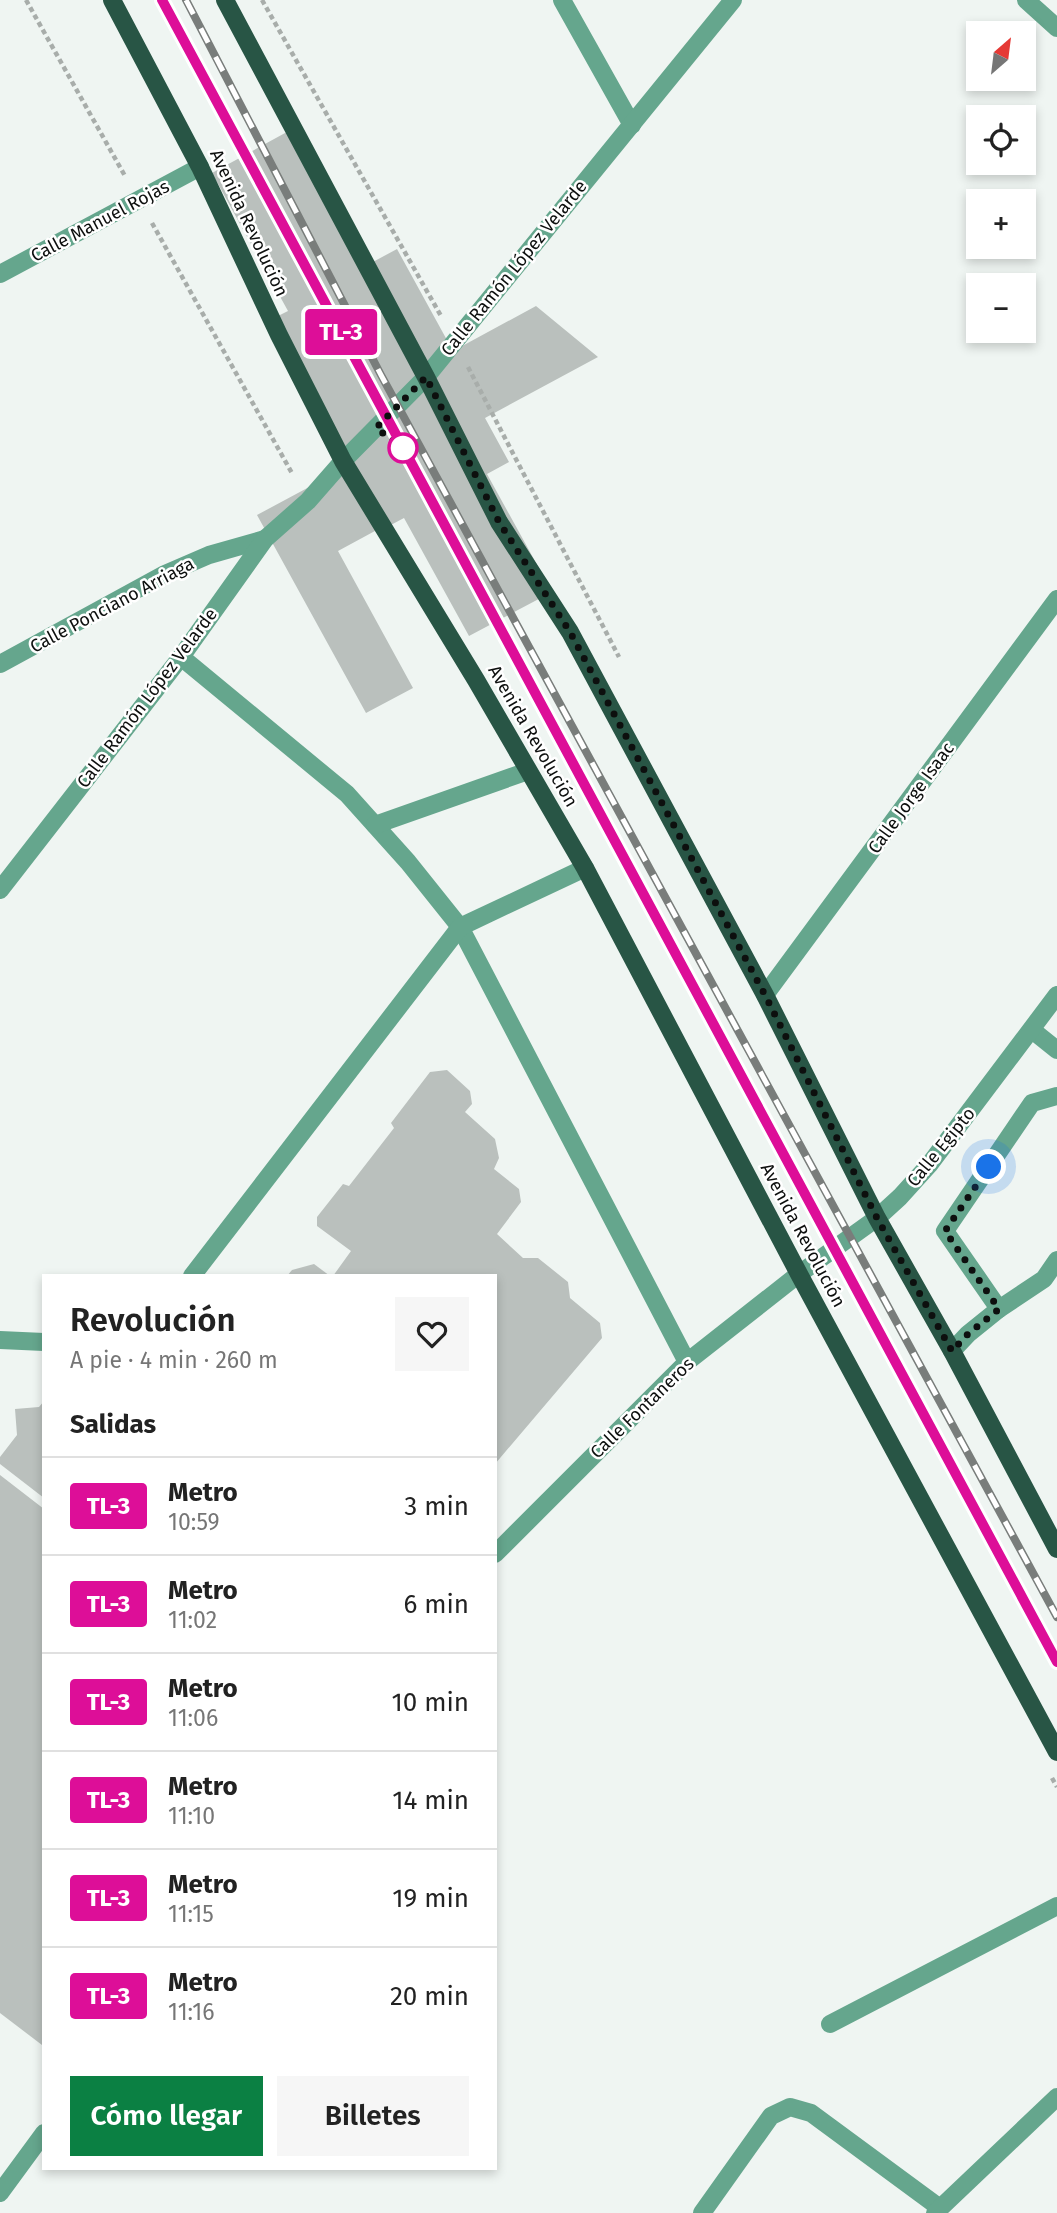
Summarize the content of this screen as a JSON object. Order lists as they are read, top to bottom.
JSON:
{
  "streets": {
    "main road": ["Avenida Revolución"],
    "street": [
      "Calle Manuel Rojas",
      "Calle Ramón López Velarde",
      "Calle Ponciano Arriaga",
      "Calle Jorge Isaac",
      "Calle Egipto",
      "Calle Fontaneros"
    ]
  },
  "crossings": [
    ["Calle Manuel Rojas", "Avenida Revolución"],
    ["Avenida Revolución", "Calle Ramón López Velarde"],
    ["Avenida Revolución", "Calle Egipto"],
    ["Avenida Revolución", "Calle Fontaneros"],
    ["Calle Ramón López Velarde", "Calle Ponciano Arriaga"],
    ["Calle Egipto", "Calle Fontaneros"]
  ],
  "lines": ["metro line TL-3"],
  "north": "top right",
  "page": {
    "on_map": "TL-3",
    "map_buttons": ["+", "−"],
    "heading": [
      ["Revolución", "A pie · 4 min · 260 m"],
      "Salidas"
    ],
    "list": [
      {
        "mark": "TL-3",
        "name": "Metro",
        "note": "10:59",
        "value": "3 min"
      },
      {
        "mark": "TL-3",
        "name": "Metro",
        "note": "11:02",
        "value": "6 min"
      },
      {
        "mark": "TL-3",
        "name": "Metro",
        "note": "11:06",
        "value": "10 min"
      },
      {
        "mark": "TL-3",
        "name": "Metro",
        "note": "11:10",
        "value": "14 min"
      },
      {
        "mark": "TL-3",
        "name": "Metro",
        "note": "11:15",
        "value": "19 min"
      },
      {
        "mark": "TL-3",
        "name": "Metro",
        "note": "11:16",
        "value": "20 min"
      }
    ],
    "buttons": ["Cómo llegar", "Billetes"]
  }
}
